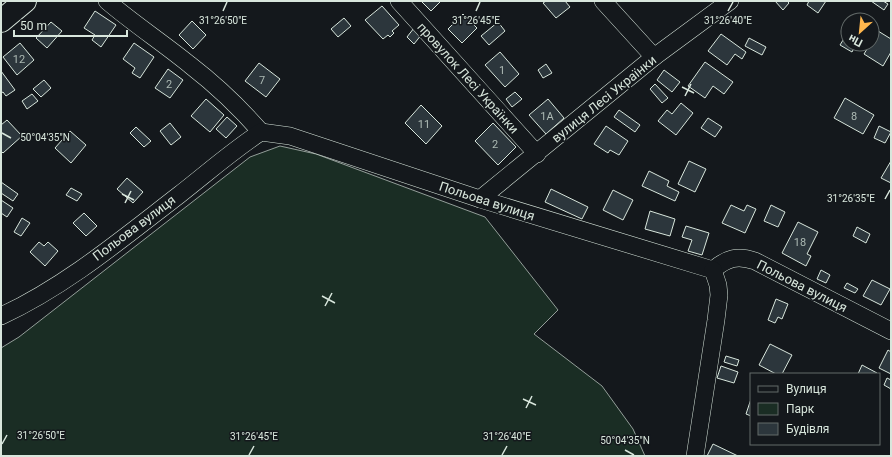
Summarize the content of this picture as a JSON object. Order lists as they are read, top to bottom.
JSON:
{
  "streets": {
    "street": ["провулок Лесі Українки", "вулиця Лесі Українки", "Польова вулиця"]
  },
  "crossings": [
    ["провулок Лесі Українки", "вулиця Лесі Українки"],
    ["вулиця Лесі Українки", "Польова вулиця"]
  ],
  "house_numbers": [
    "12",
    "1",
    "7",
    "2",
    "1А",
    "8",
    "11",
    "2",
    "18"
  ],
  "legend": ["Вулиця", "Парк", "Будівля"],
  "scale_bar": "50 m",
  "north": "bottom left",
  "coordinates": [
    "31°26'50\"E",
    "31°26'45\"E",
    "31°26'40\"E",
    "50°04'35\"N",
    "31°26'35\"E"
  ]
}
